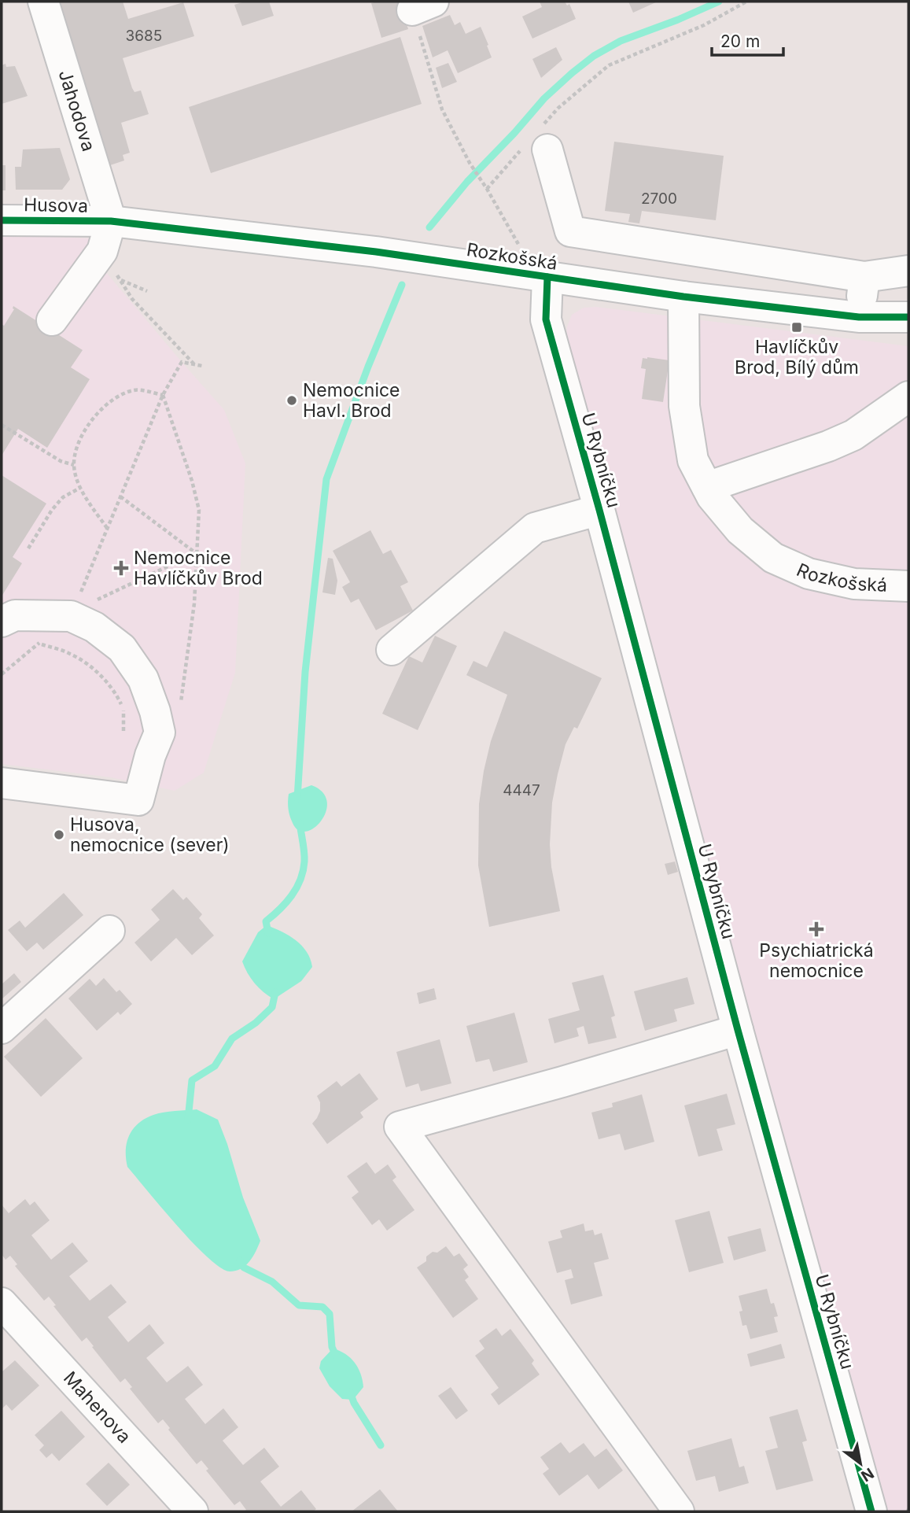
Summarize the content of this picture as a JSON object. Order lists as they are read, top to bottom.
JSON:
{
  "streets": {
    "street": [
      "Jahodova",
      "Husova",
      "Rozkošská",
      "U Rybníčku",
      "Mahenova"
    ]
  },
  "crossings": [
    ["Jahodova", "Husova"],
    ["Jahodova", "Rozkošská"],
    ["Husova", "Rozkošská"],
    ["Rozkošská", "U Rybníčku"]
  ],
  "places": {
    "transit": ["Havlíčkův Brod, Bílý dům"],
    "other": ["Nemocnice Havl. Brod", "Husova, nemocnice (sever)"],
    "health": ["Nemocnice Havlíčkův Brod", "Psychiatrická nemocnice"]
  },
  "house_numbers": ["3685", "2700", "4447"],
  "scale_bar": "20 m",
  "north": "bottom right"
}
